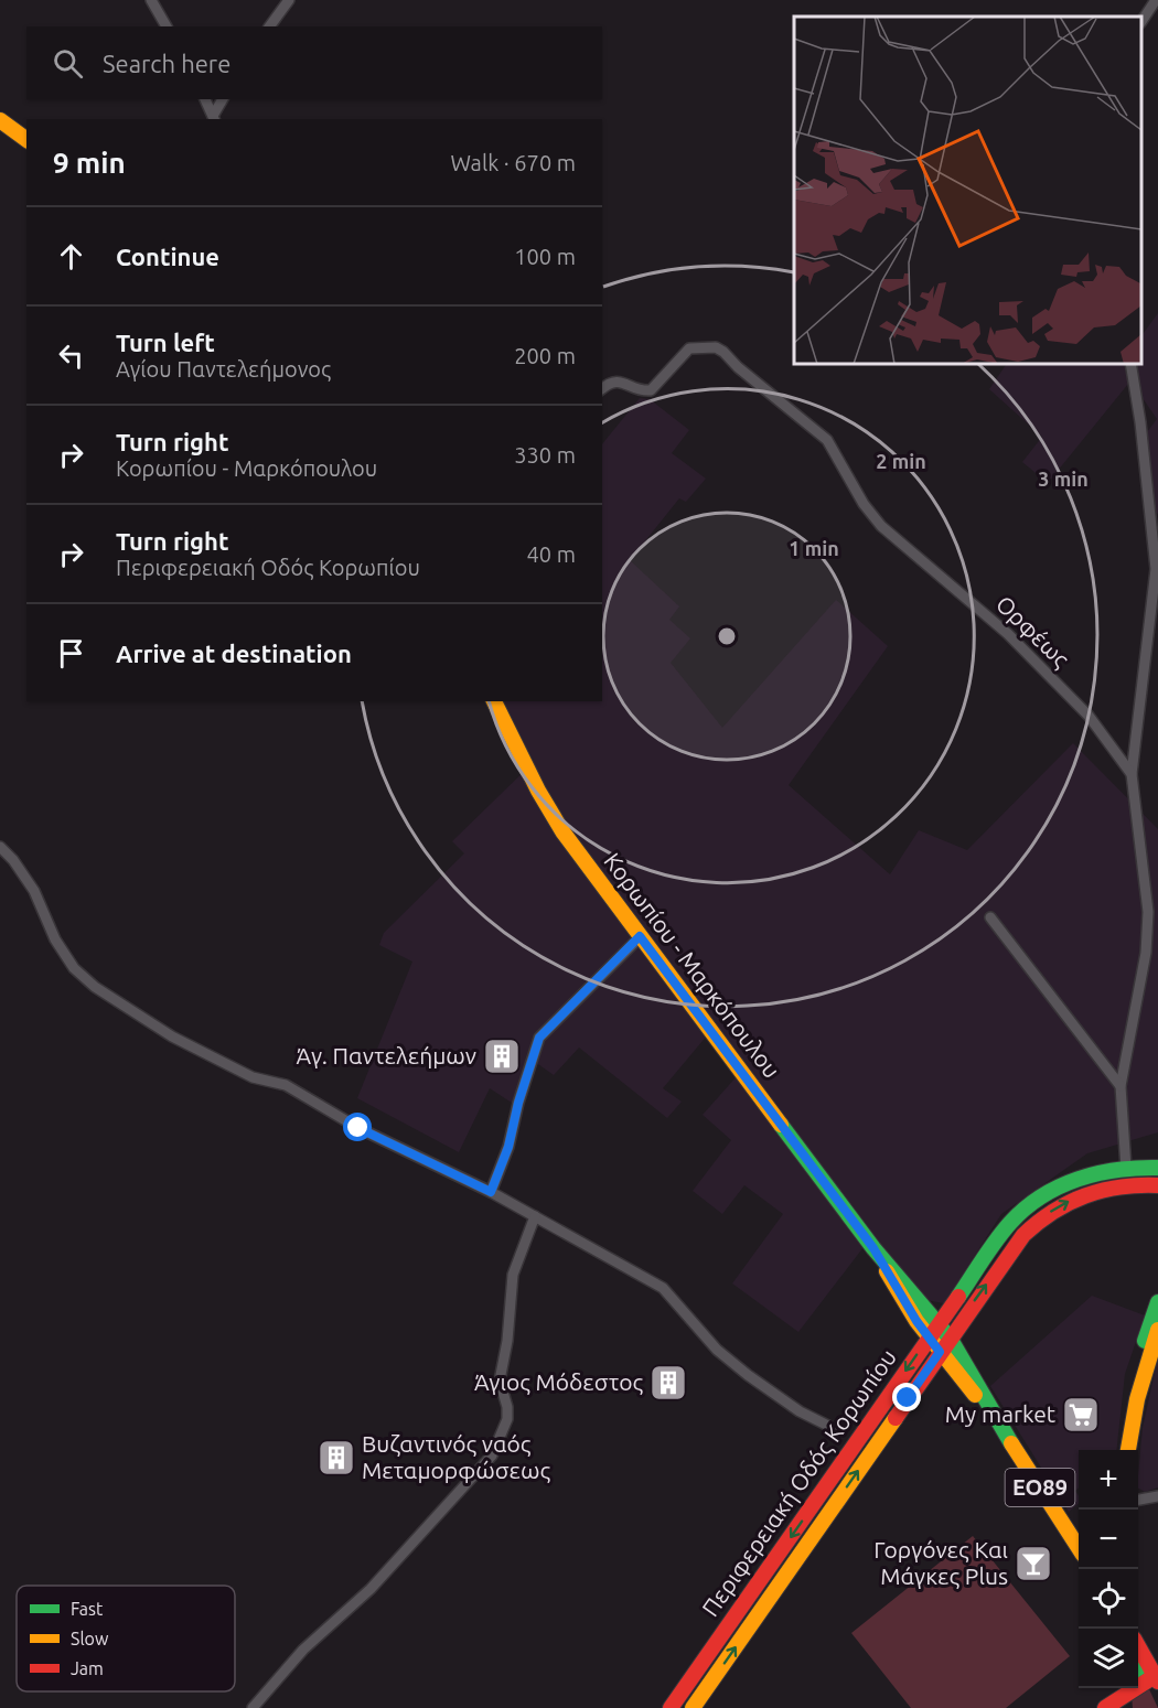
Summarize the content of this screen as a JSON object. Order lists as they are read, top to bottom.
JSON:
{
  "streets": {
    "main road": ["Κορωπίου - Μαρκόπουλου", "Περιφερειακή Οδός Κορωπίου", "ΕΟ89"],
    "street": ["Ορφέως"]
  },
  "crossings": [
    ["Ορφέως", "Περιφερειακή Οδός Κορωπίου"],
    ["Κορωπίου - Μαρκόπουλου", "Περιφερειακή Οδός Κορωπίου"]
  ],
  "places": {
    "building": ["Άγ. Παντελεήμων", "Άγιος Μόδεστος", "Βυζαντινός ναός Μεταμορφώσεως"],
    "supermarket": ["My market"],
    "bar": ["Γοργόνες Και Μάγκες Plus"]
  },
  "legend": ["Fast", "Slow", "Jam"],
  "page": {
    "search": "Search here",
    "heading": ["9 min", "Walk · 670 m"],
    "list": [
      ["Continue", "100 m"],
      ["Turn left", "Αγίου Παντελεήμονος", "200 m"],
      ["Turn right", "Κορωπίου - Μαρκόπουλου", "330 m"],
      ["Turn right", "Περιφερειακή Οδός Κορωπίου", "40 m"],
      "Arrive at destination"
    ],
    "map_buttons": ["+", "−"]
  },
  "rings": ["2 min", "3 min", "1 min"]
}
